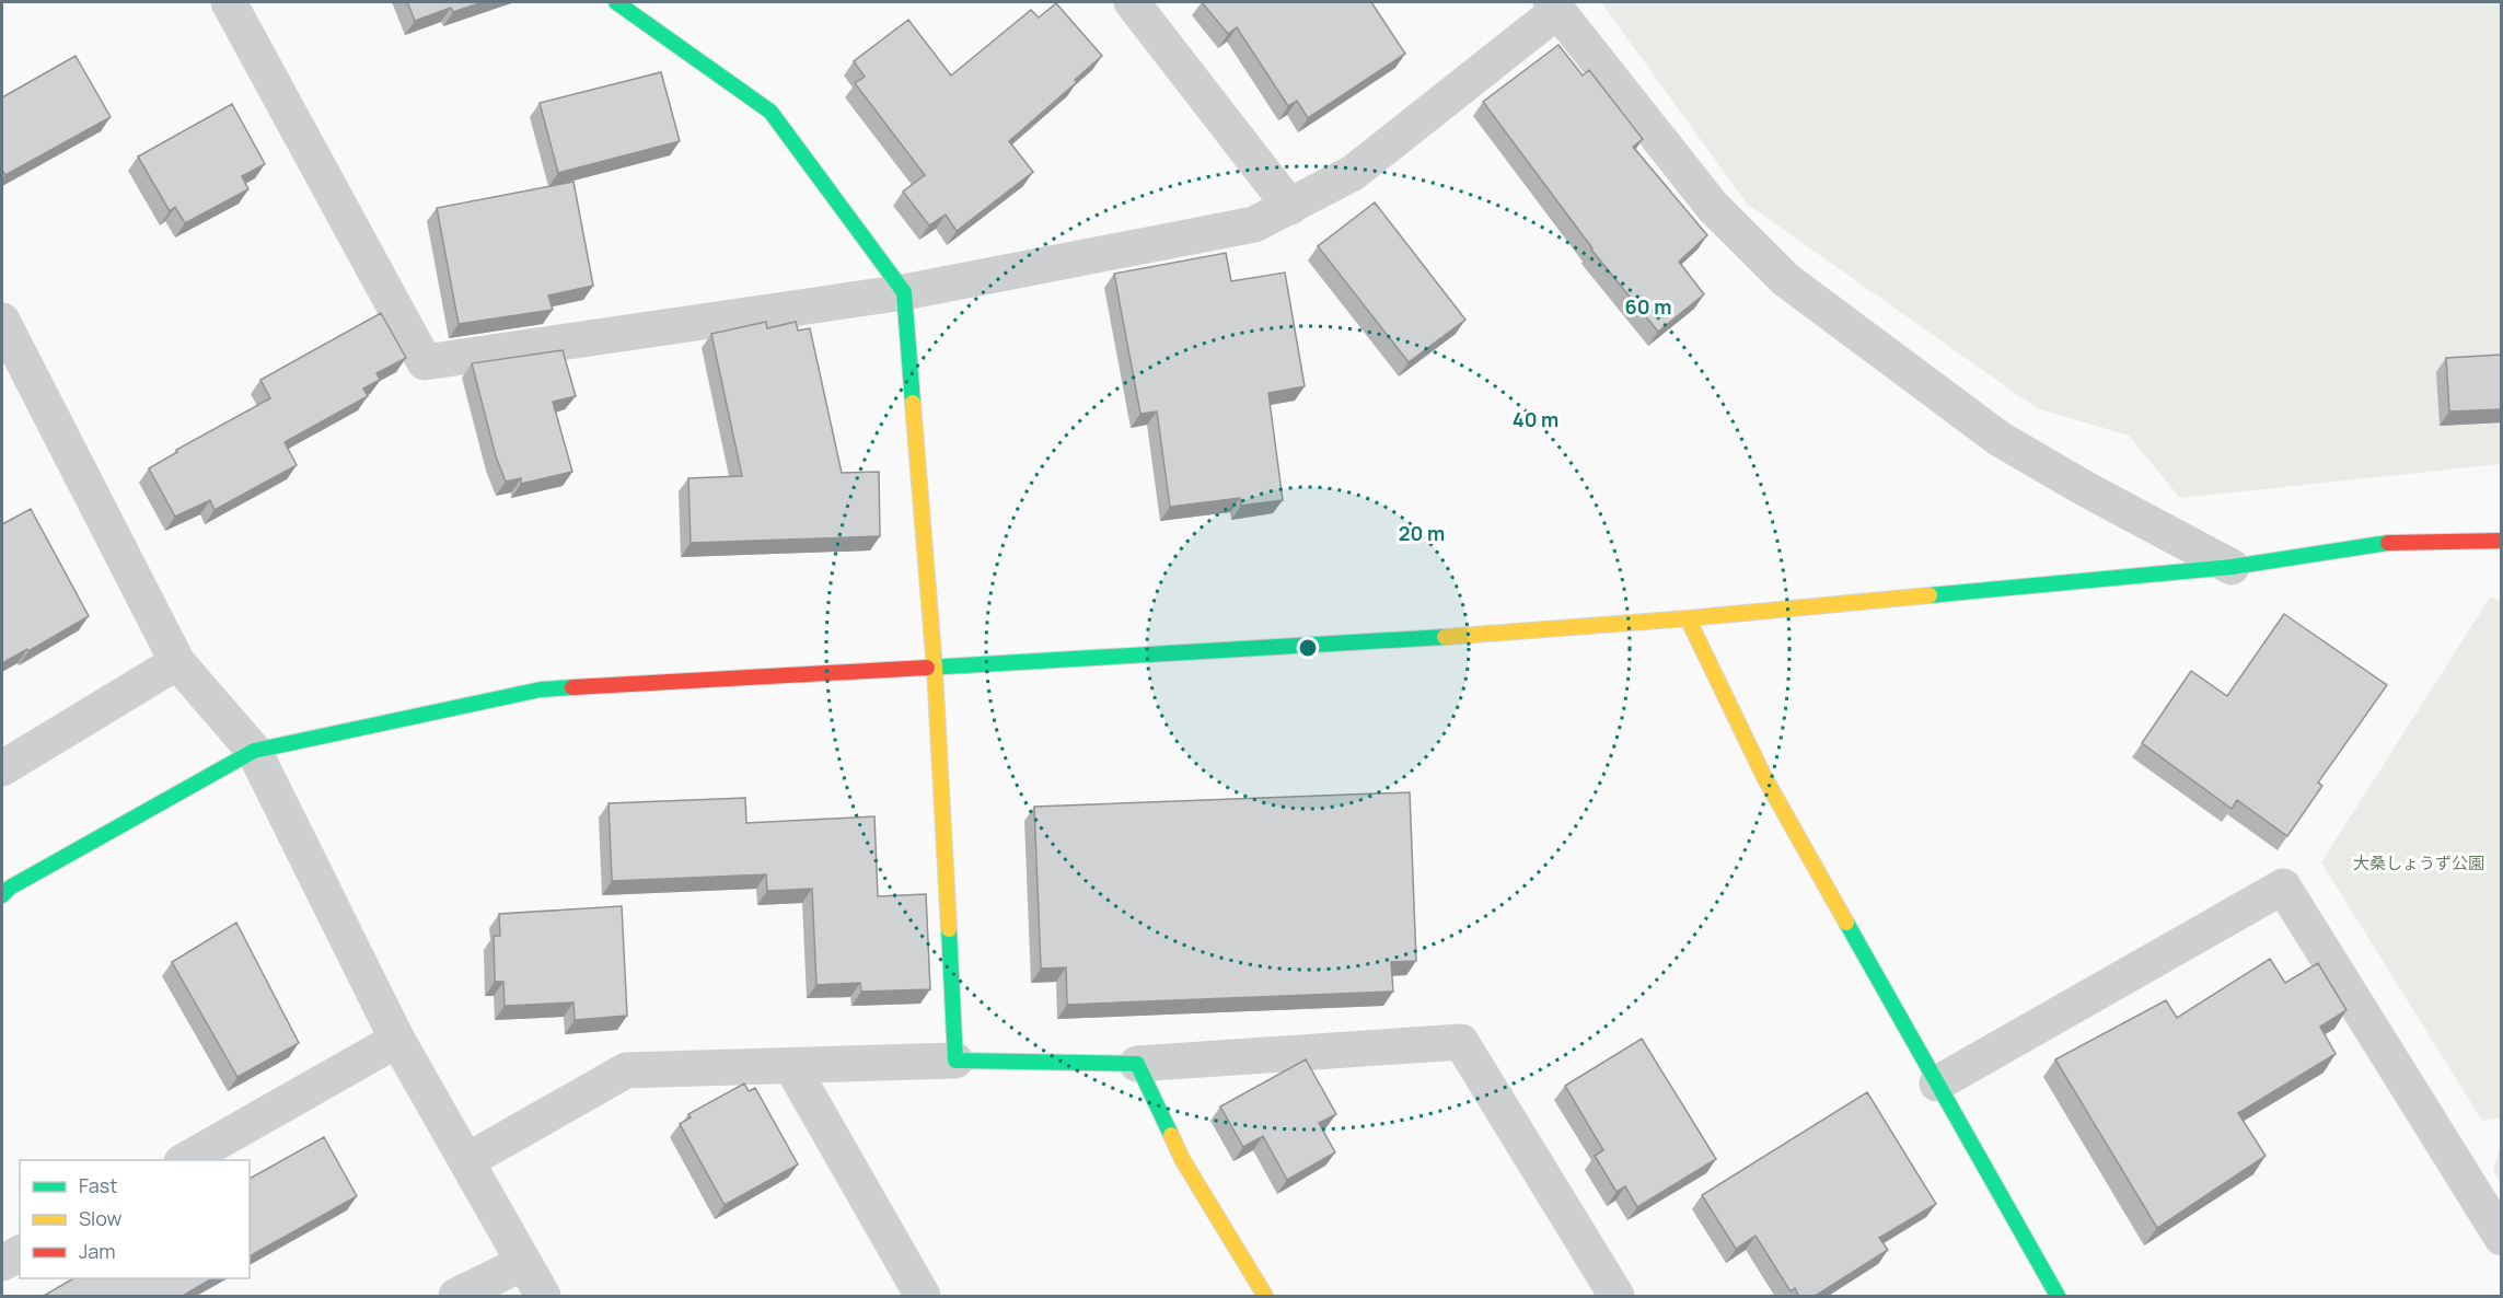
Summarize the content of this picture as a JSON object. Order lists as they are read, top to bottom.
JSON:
{
  "parks": ["大桑しょうず公園"],
  "legend": ["Fast", "Slow", "Jam"],
  "rings": ["60 m", "40 m", "20 m"]
}
